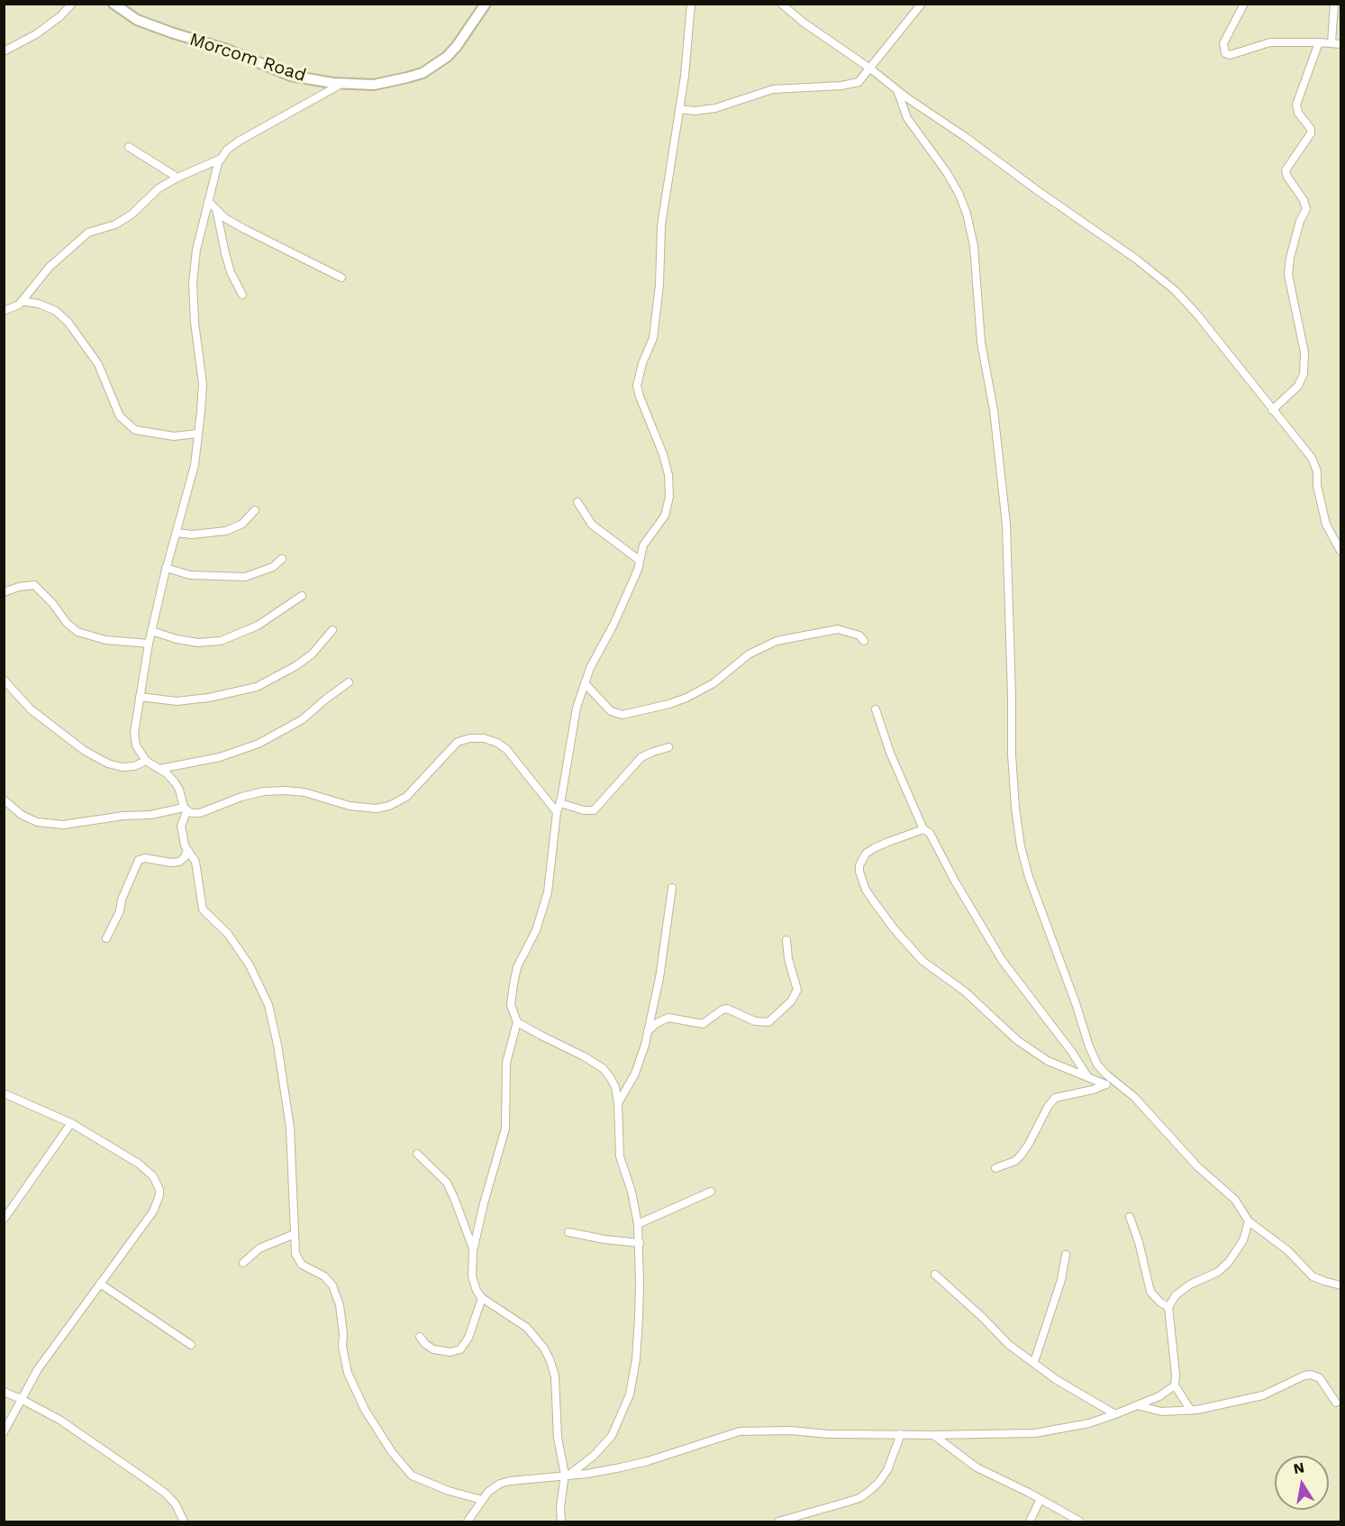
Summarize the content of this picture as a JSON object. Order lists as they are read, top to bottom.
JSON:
{
  "streets": {
    "street": ["Morcom Road"]
  },
  "north": "top"
}
